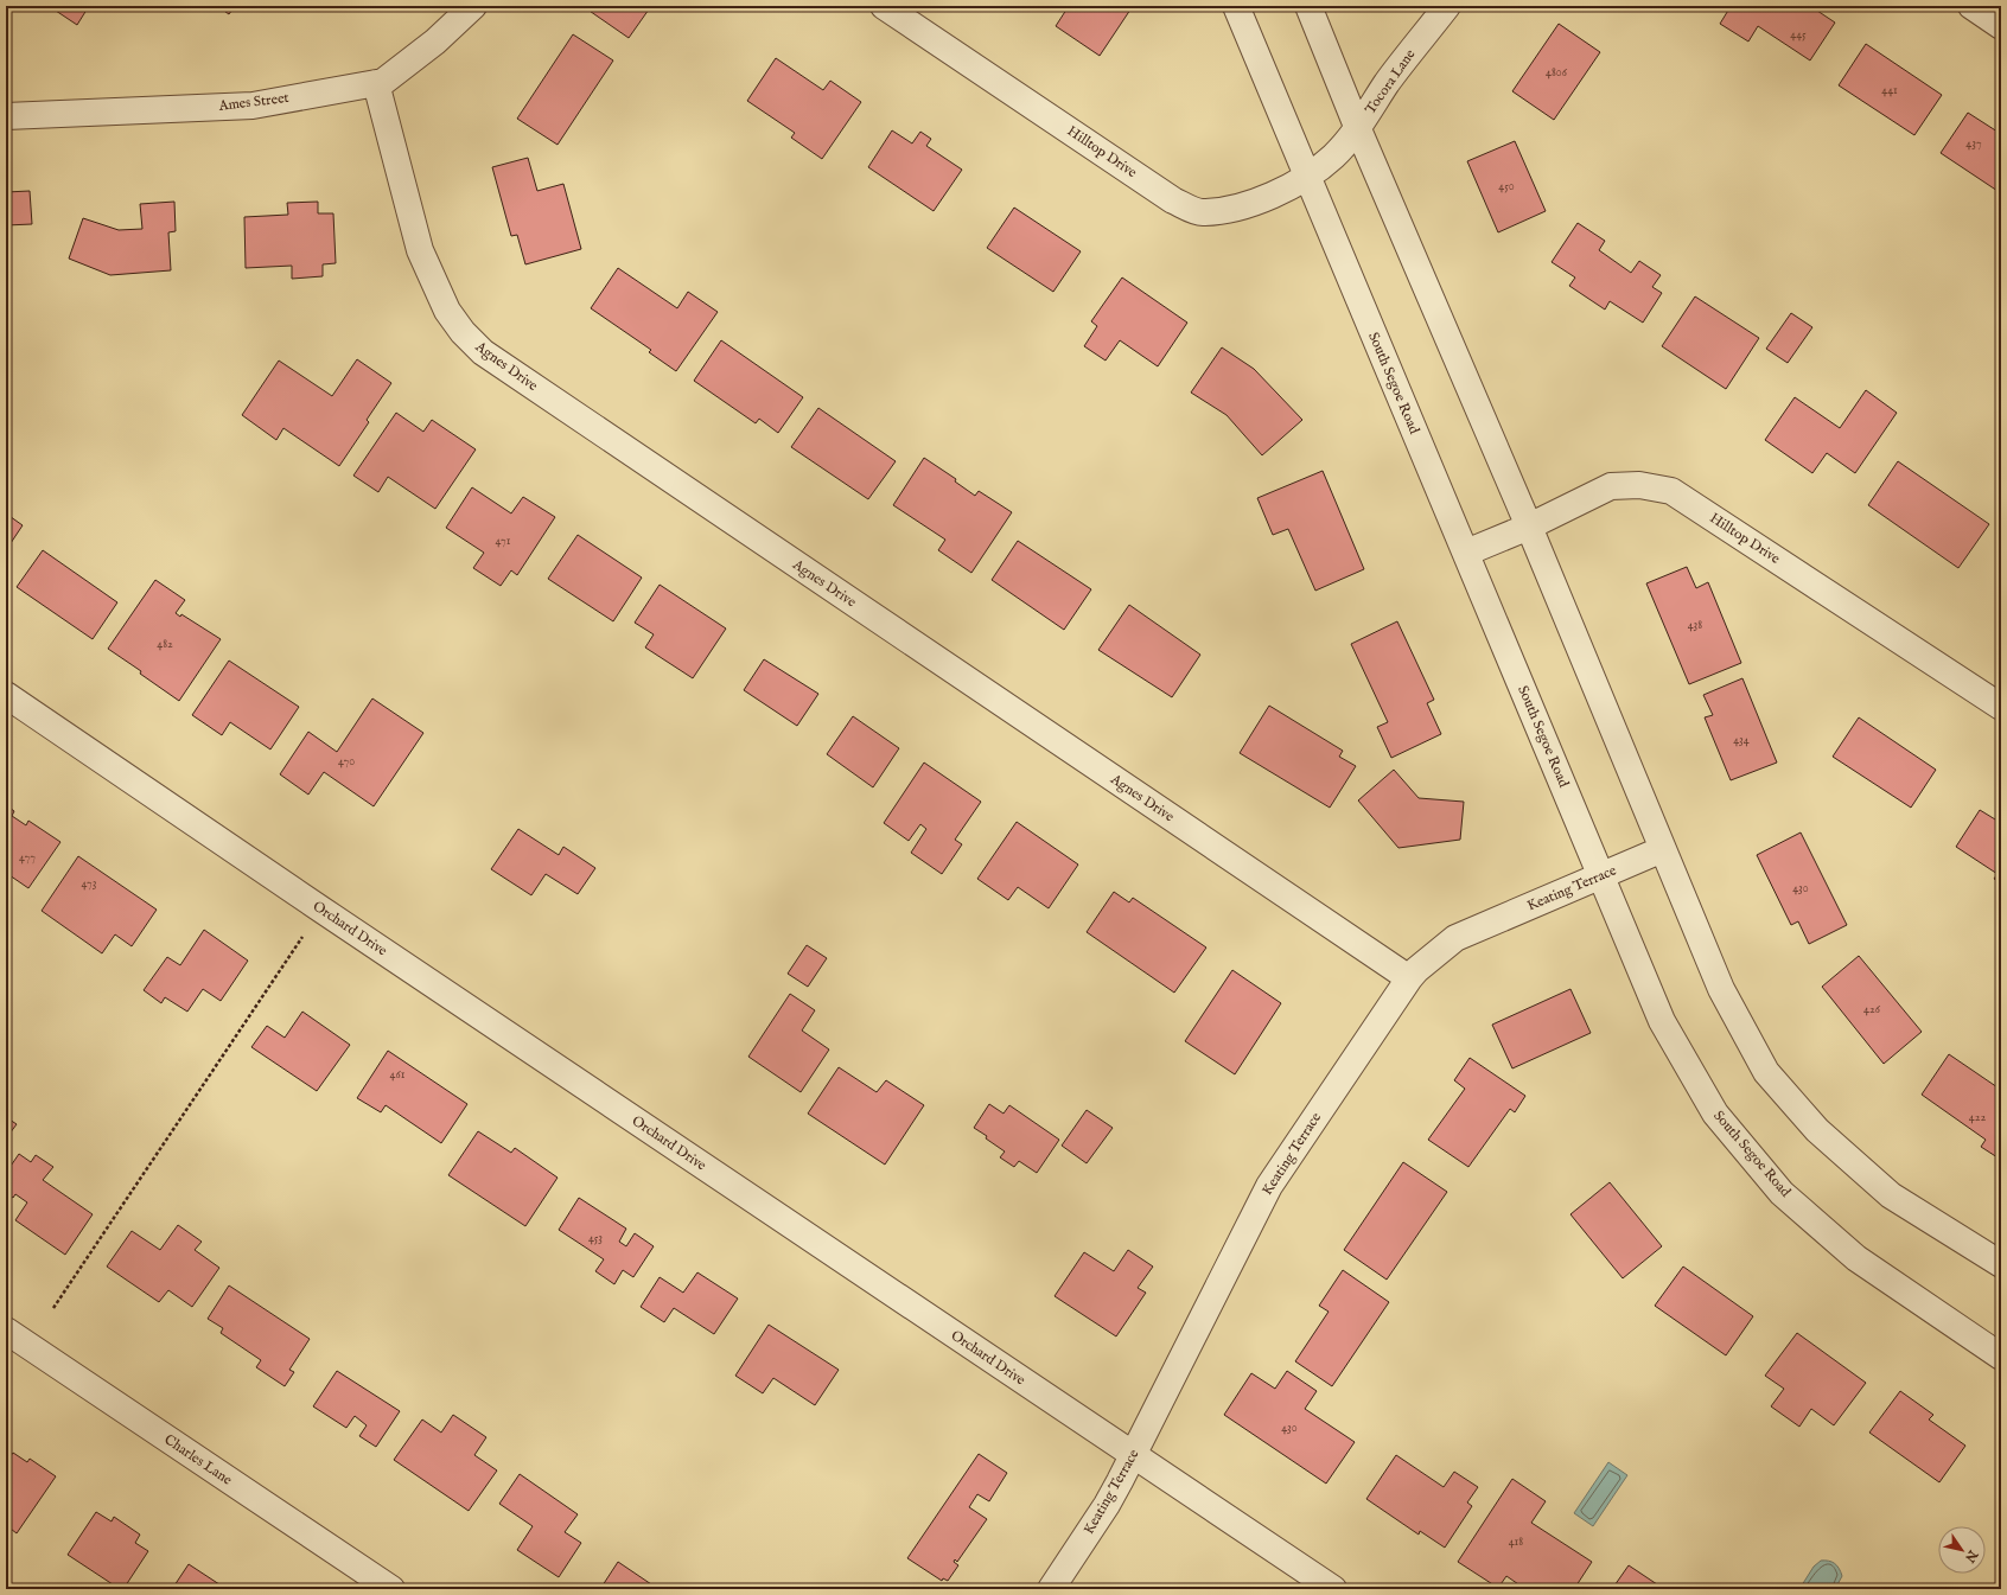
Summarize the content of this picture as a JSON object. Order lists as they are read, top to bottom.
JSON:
{
  "streets": {
    "street": [
      "Tocora Lane",
      "Ames Street",
      "Hilltop Drive",
      "Agnes Drive",
      "South Segoe Road",
      "Keating Terrace",
      "Orchard Drive",
      "Charles Lane"
    ]
  },
  "crossings": [
    ["Tocora Lane", "Hilltop Drive"],
    ["Ames Street", "Agnes Drive"],
    ["Hilltop Drive", "South Segoe Road"],
    ["Agnes Drive", "Keating Terrace"],
    ["South Segoe Road", "Keating Terrace"],
    ["Keating Terrace", "Orchard Drive"]
  ],
  "house_numbers": [
    "445",
    "4806",
    "441",
    "437",
    "450",
    "471",
    "438",
    "482",
    "434",
    "470",
    "477",
    "473",
    "430",
    "426",
    "461",
    "422",
    "453",
    "430",
    "418"
  ],
  "north": "bottom right"
}
